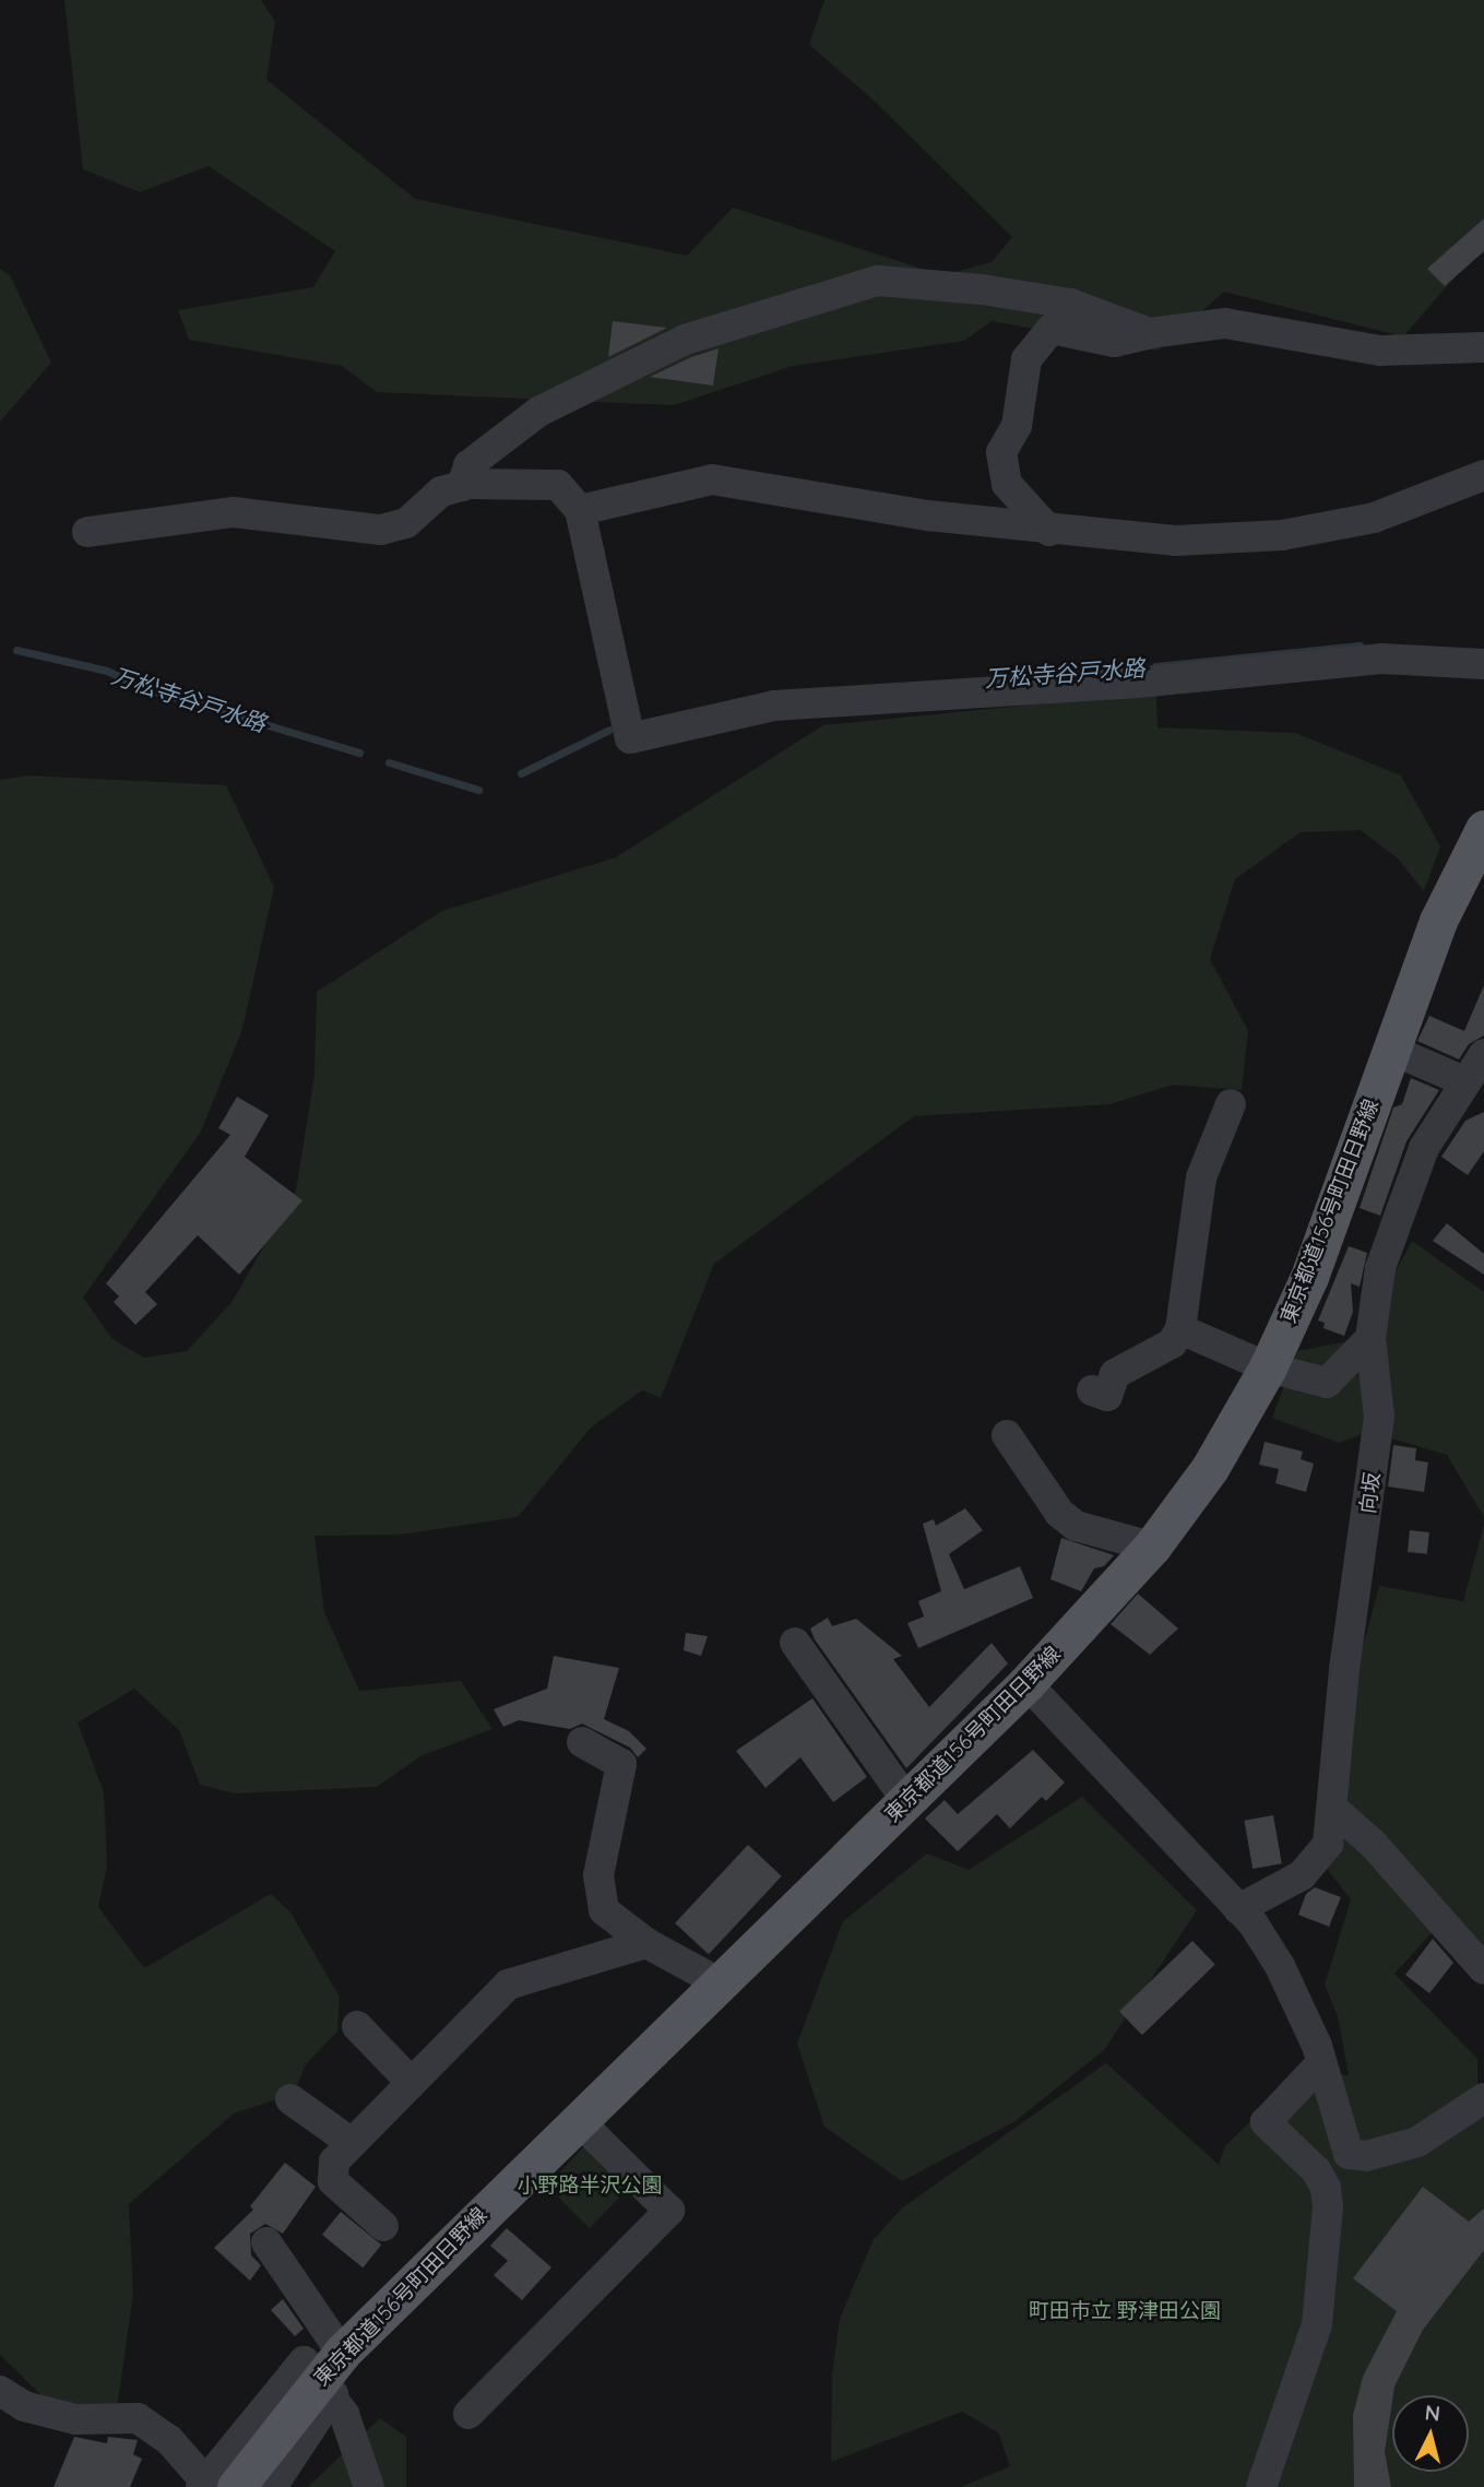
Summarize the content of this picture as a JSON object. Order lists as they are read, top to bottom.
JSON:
{
  "streets": {
    "main road": ["東京都道156号町田日野線"],
    "street": ["向坂"]
  },
  "water": ["万松寺谷戸水路"],
  "parks": ["小野路半沢公園", "町田市立 野津田公園"],
  "north": "top"
}
